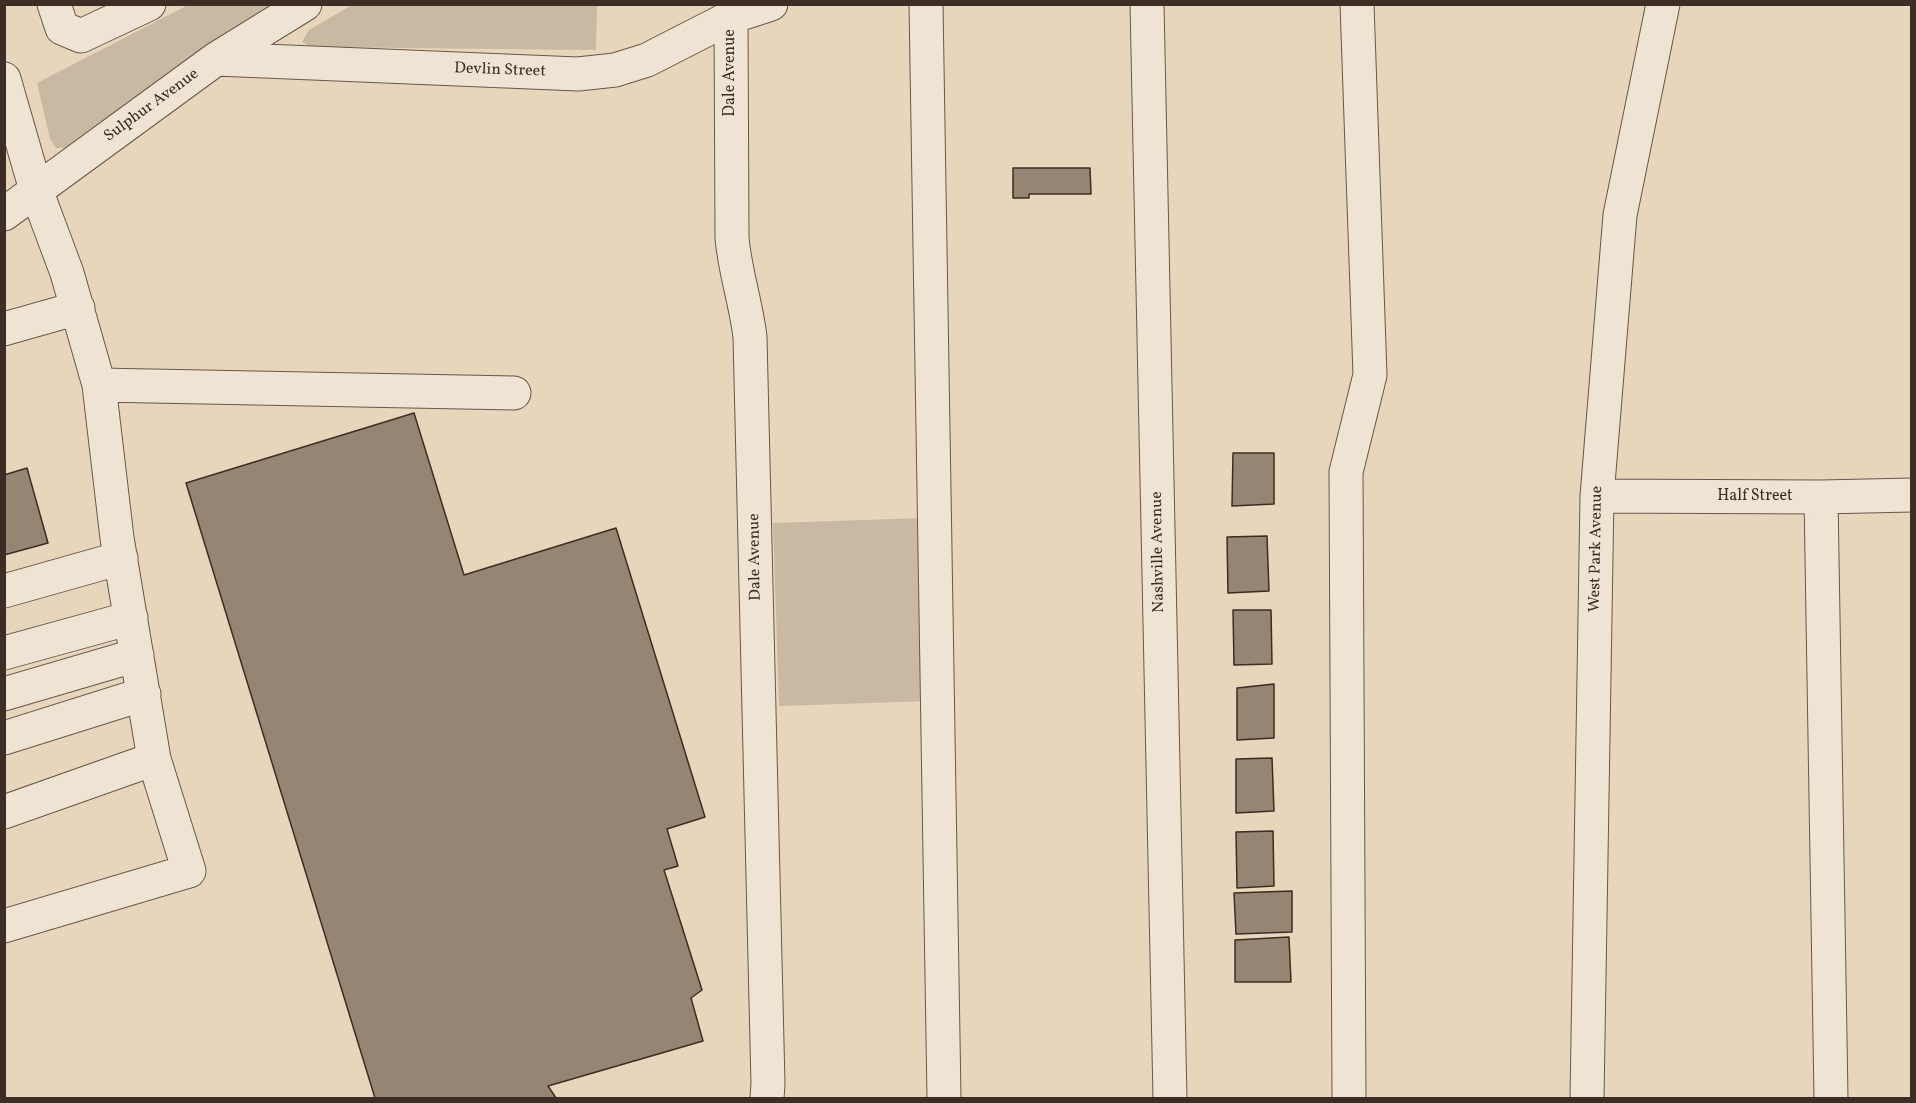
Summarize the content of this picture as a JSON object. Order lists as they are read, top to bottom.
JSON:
{
  "streets": {
    "street": [
      "Devlin Street",
      "Dale Avenue",
      "Sulphur Avenue",
      "Half Street",
      "West Park Avenue",
      "Nashville Avenue"
    ]
  },
  "crossings": [
    ["Devlin Street", "Dale Avenue"],
    ["Devlin Street", "Sulphur Avenue"],
    ["Half Street", "West Park Avenue"]
  ]
}
